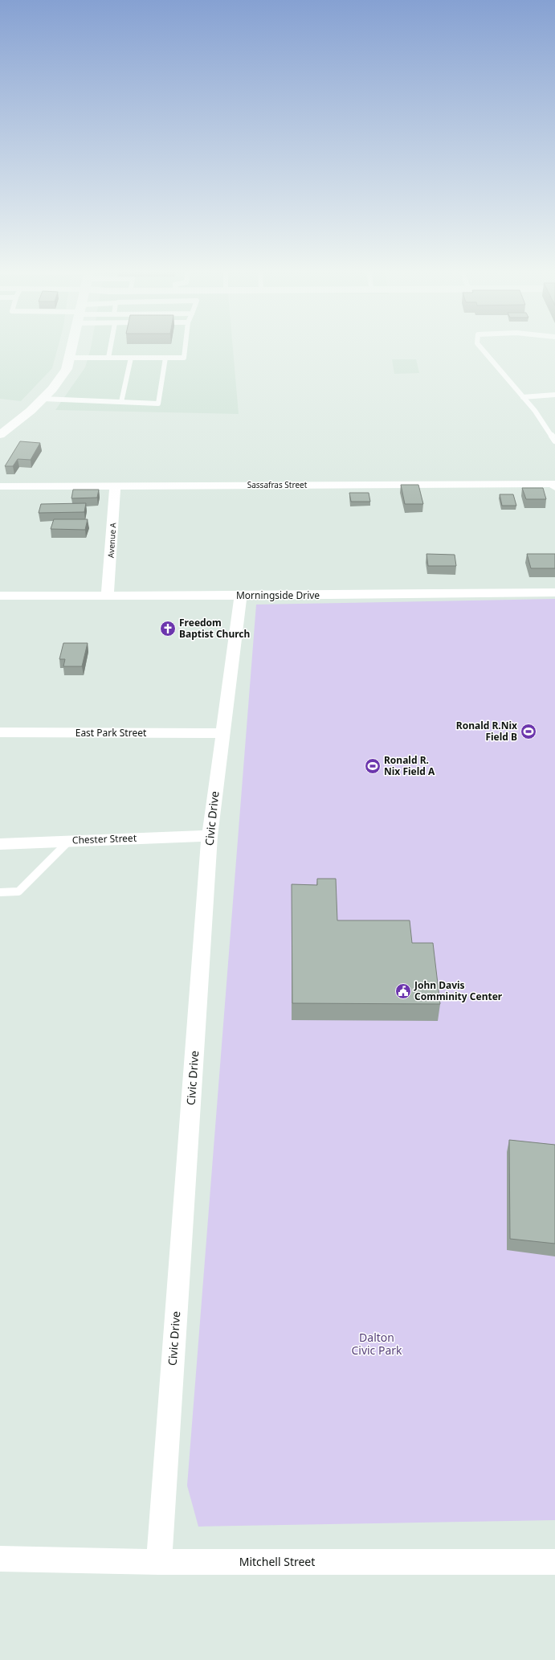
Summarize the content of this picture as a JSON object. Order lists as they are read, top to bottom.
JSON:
{
  "streets": {
    "street": [
      "Sassafras Street",
      "Avenue A",
      "Morningside Drive",
      "East Park Street",
      "Civic Drive",
      "Chester Street",
      "Mitchell Street"
    ]
  },
  "crossings": [
    ["Sassafras Street", "Avenue A"],
    ["Avenue A", "Morningside Drive"],
    ["Morningside Drive", "Civic Drive"],
    ["East Park Street", "Civic Drive"],
    ["Civic Drive", "Chester Street"],
    ["Civic Drive", "Mitchell Street"]
  ],
  "parks": ["Dalton Civic Park"],
  "places": {
    "church": ["Freedom Baptist Church"],
    "sports": ["Ronald R.Nix Field B", "Ronald R. Nix Field A"],
    "public building": ["John Davis Comminity Center"]
  }
}
